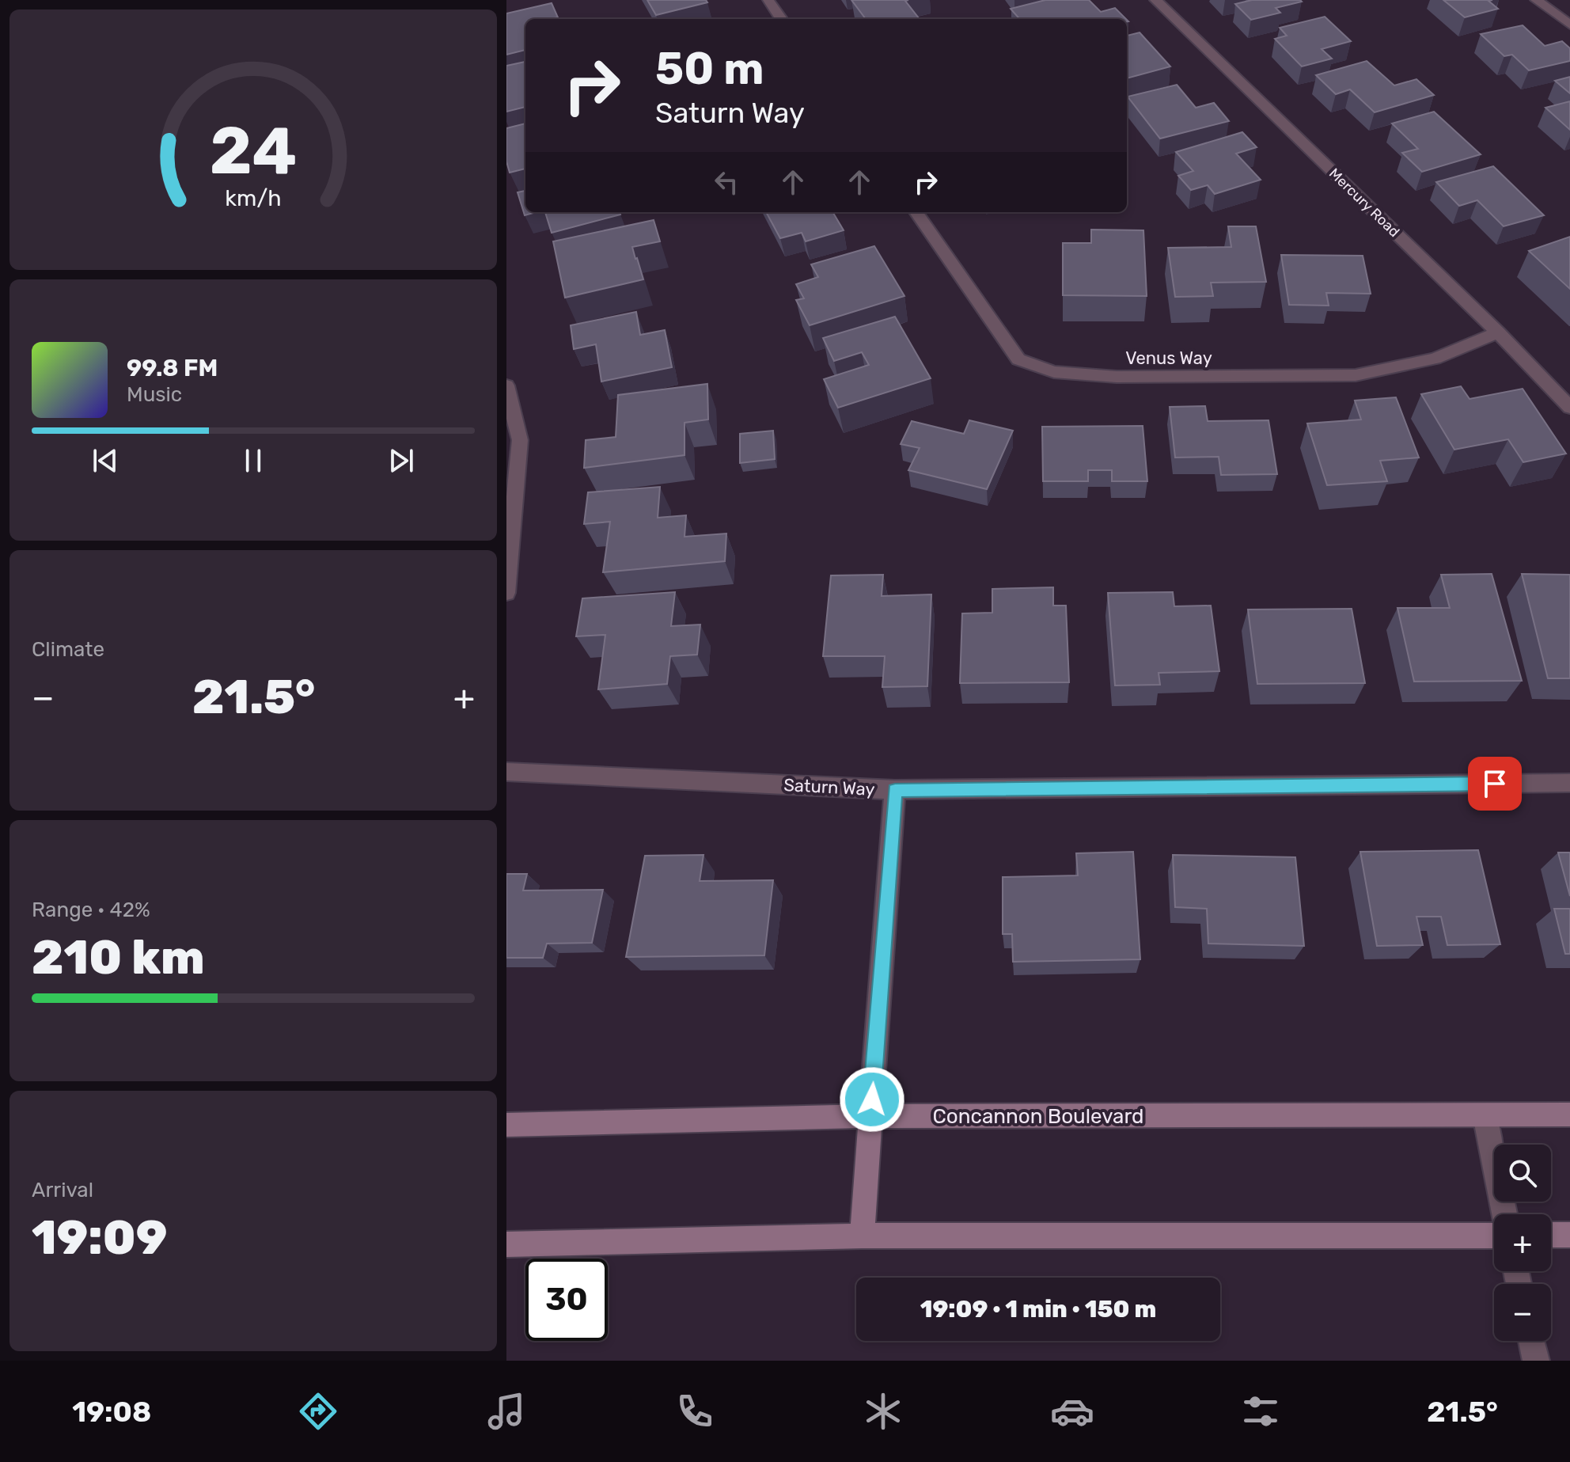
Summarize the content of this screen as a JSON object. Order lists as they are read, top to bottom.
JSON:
{
  "streets": {
    "main road": ["Concannon Boulevard"],
    "street": ["Mercury Road", "Venus Way", "Saturn Way"]
  },
  "crossings": [
    ["Mercury Road", "Venus Way"]
  ],
  "page": {
    "turn": ["50 m", "Saturn Way"],
    "song": ["99.8 FM", "Music"],
    "tile": [
      "Climate",
      ["Range · 42%", "210 km"],
      ["Arrival", "19:09"]
    ],
    "heat": ["−", "21.5°", "+"],
    "map_buttons": ["+", "−"],
    "limit": "30",
    "trip": "19:09 · 1 min · 150 m",
    "tabs": ["19:08", "21.5°"],
    "gauge": ["24", "km/h"]
  }
}
